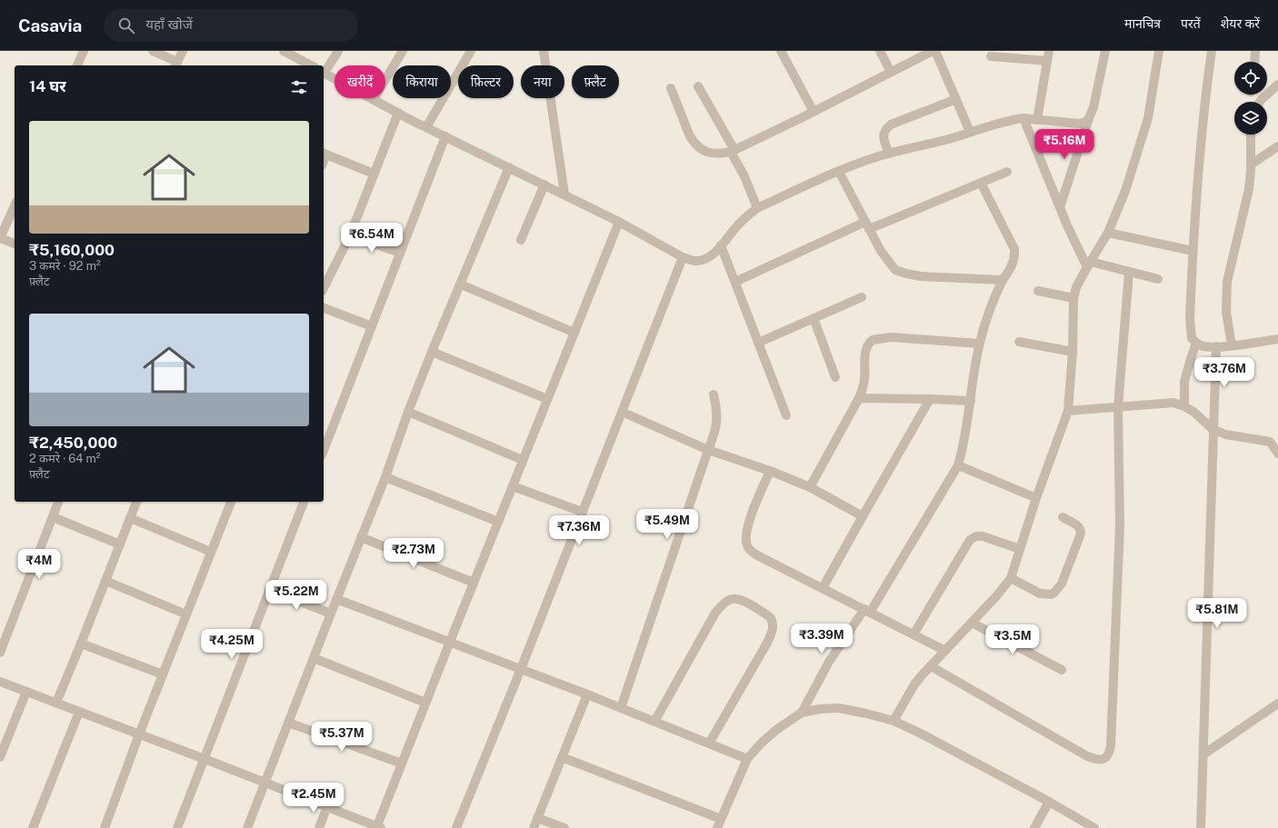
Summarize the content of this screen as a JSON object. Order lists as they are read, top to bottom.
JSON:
{
  "page": {
    "header": "Casavia",
    "search": "यहाँ खोजें",
    "nav": ["मानचित्र", "परतें", "शेयर करें"],
    "chip": [
      "खरीदें",
      "किराया",
      "फ़िल्टर",
      "नया",
      "फ़्लैट"
    ],
    "heading": "14 घर",
    "list": [
      {
        "name": "₹5,160,000",
        "note": "3 कमरे · 92 m² · फ़्लैट"
      },
      {
        "name": "₹2,450,000",
        "note": "2 कमरे · 64 m² · फ़्लैट"
      }
    ],
    "price": [
      "₹5.16M",
      "₹6.54M",
      "₹3.76M",
      "₹5.49M",
      "₹7.36M",
      "₹2.73M",
      "₹4M",
      "₹5.22M",
      "₹5.81M",
      "₹3.39M",
      "₹3.5M",
      "₹4.25M",
      "₹5.37M",
      "₹2.45M"
    ]
  }
}
